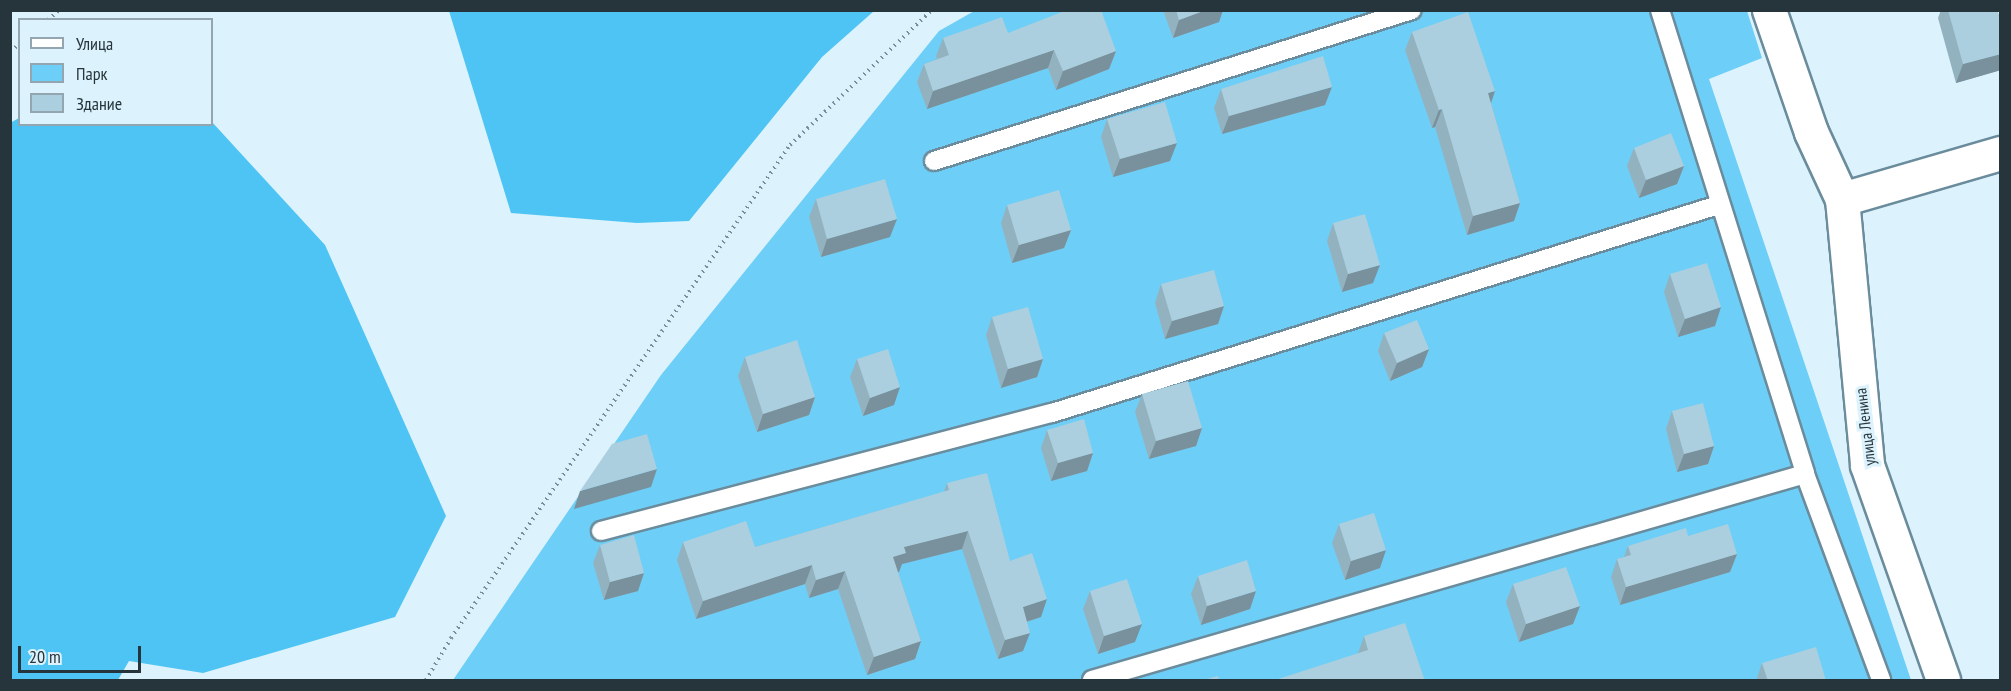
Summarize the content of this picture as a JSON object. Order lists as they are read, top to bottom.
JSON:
{
  "streets": {
    "street": ["улица Ленина"]
  },
  "legend": ["Улица", "Парк", "Здание"],
  "scale_bar": "20 m"
}
